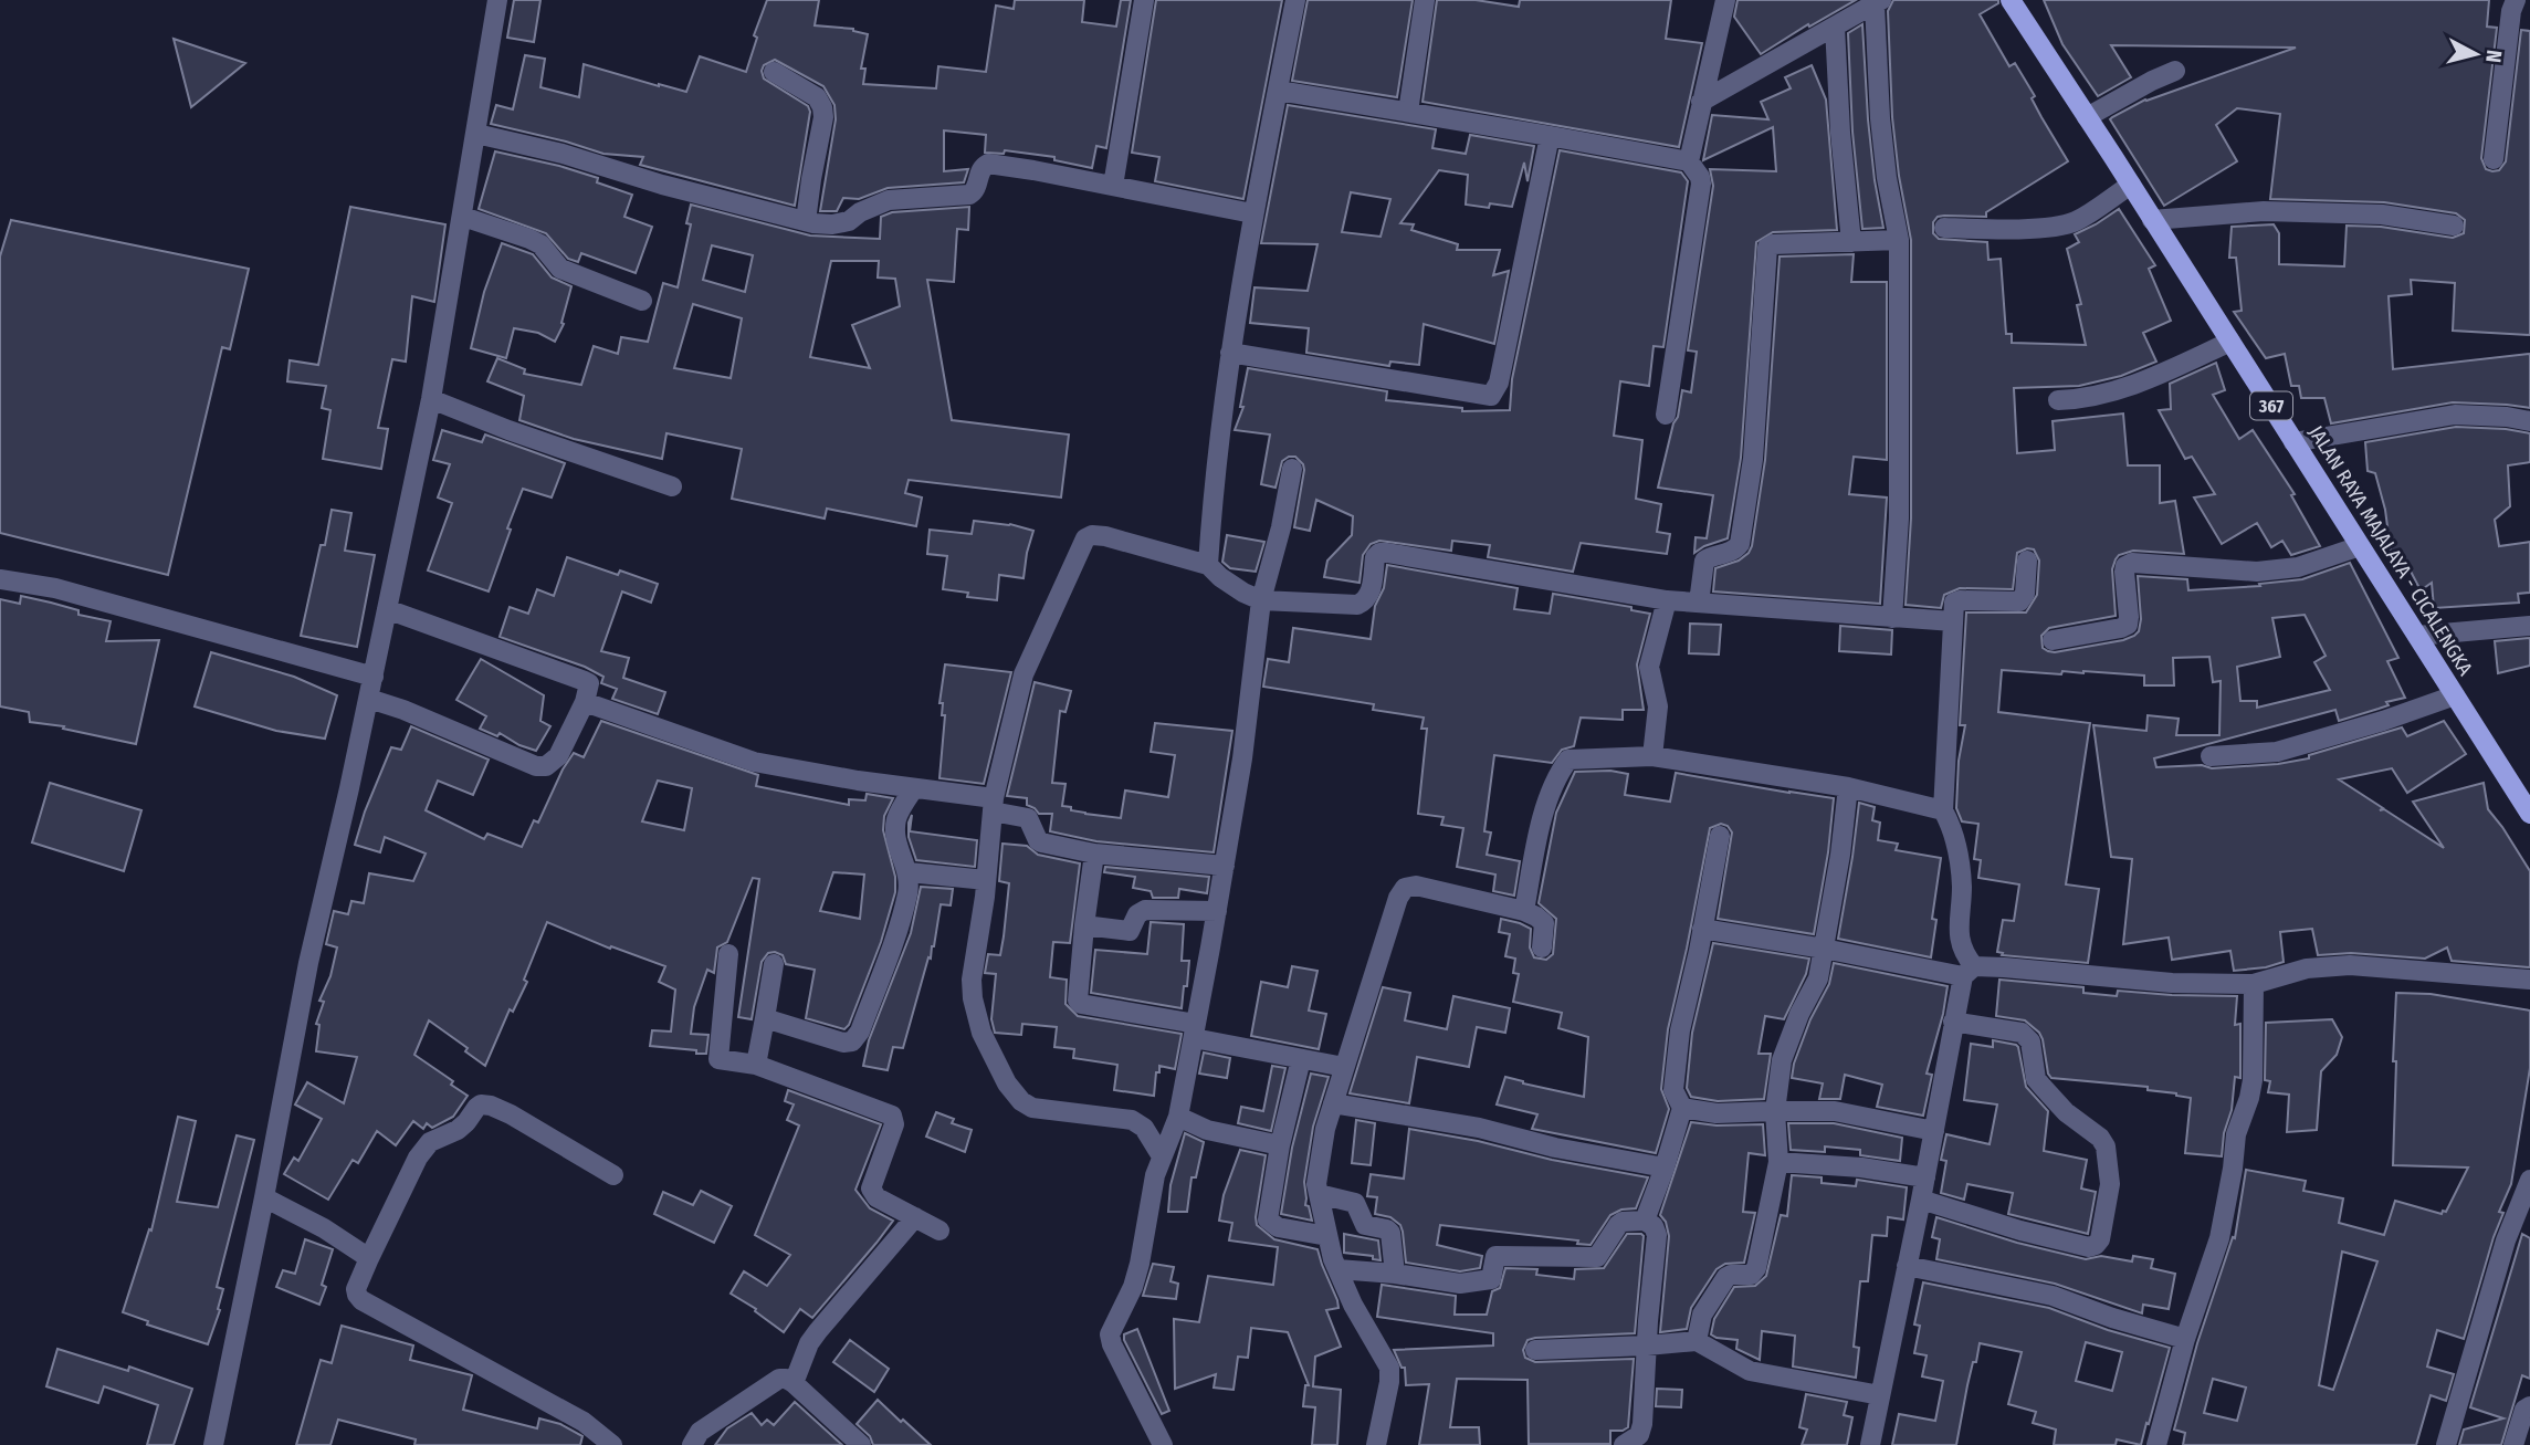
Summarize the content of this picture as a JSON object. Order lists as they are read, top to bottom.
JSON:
{
  "streets": {
    "main road": ["367", "JALAN RAYA MAJALAYA - CICALENGKA"]
  },
  "north": "right"
}
